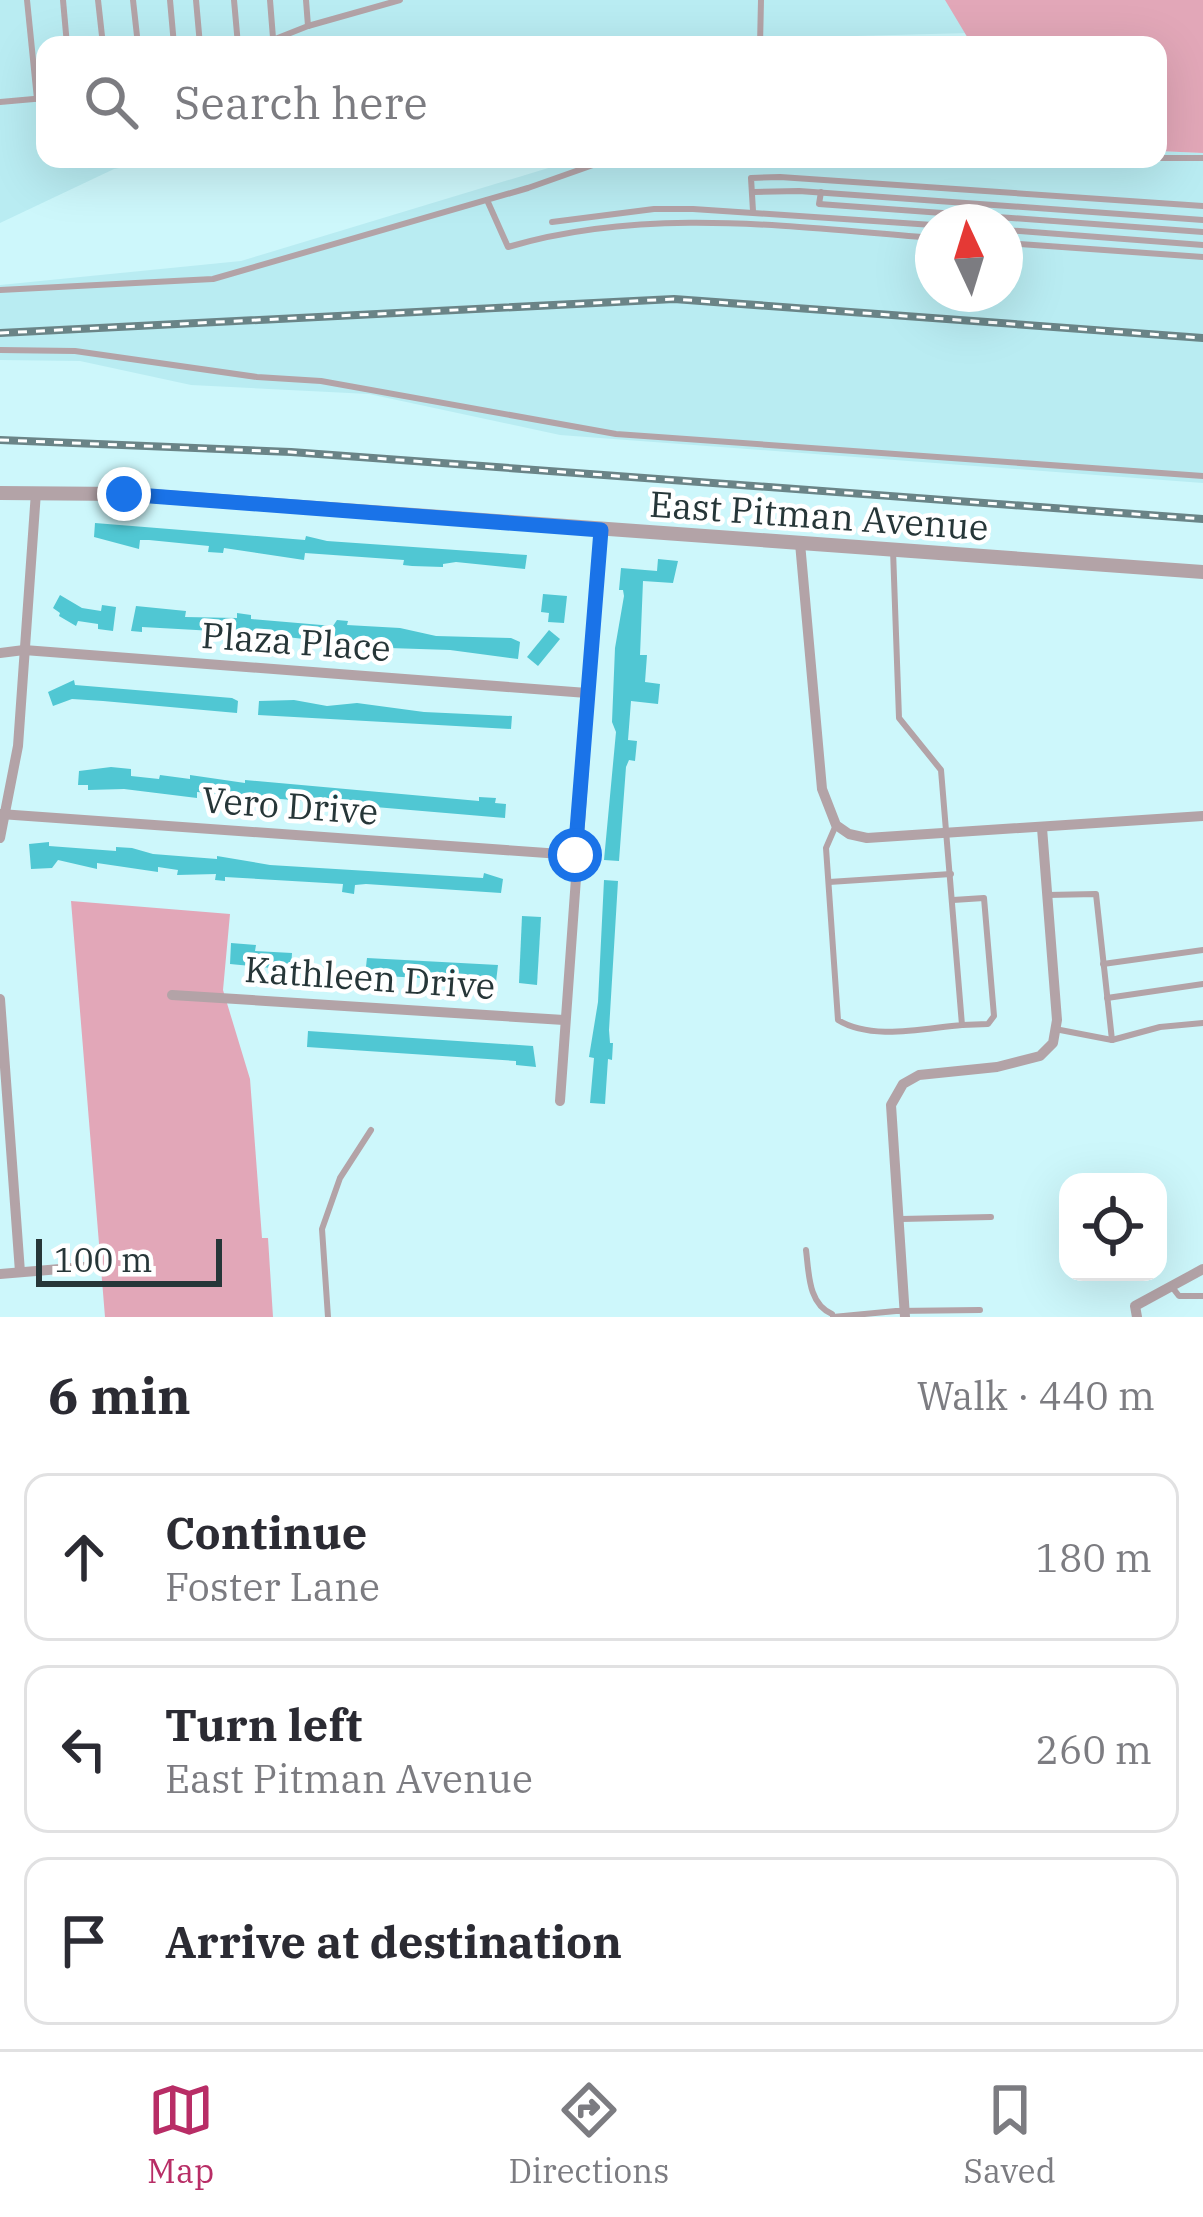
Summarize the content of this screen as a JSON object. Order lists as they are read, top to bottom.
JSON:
{
  "streets": {
    "street": [
      "East Pitman Avenue",
      "Plaza Place",
      "Vero Drive",
      "Kathleen Drive"
    ]
  },
  "scale_bar": "100 m",
  "north": "top",
  "page": {
    "search": "Search here",
    "scale": "100 m",
    "heading": ["6 min", "Walk · 440 m"],
    "list": [
      ["Continue", "Foster Lane", "180 m"],
      ["Turn left", "East Pitman Avenue", "260 m"],
      "Arrive at destination"
    ],
    "nav": ["Map", "Directions", "Saved"]
  }
}
